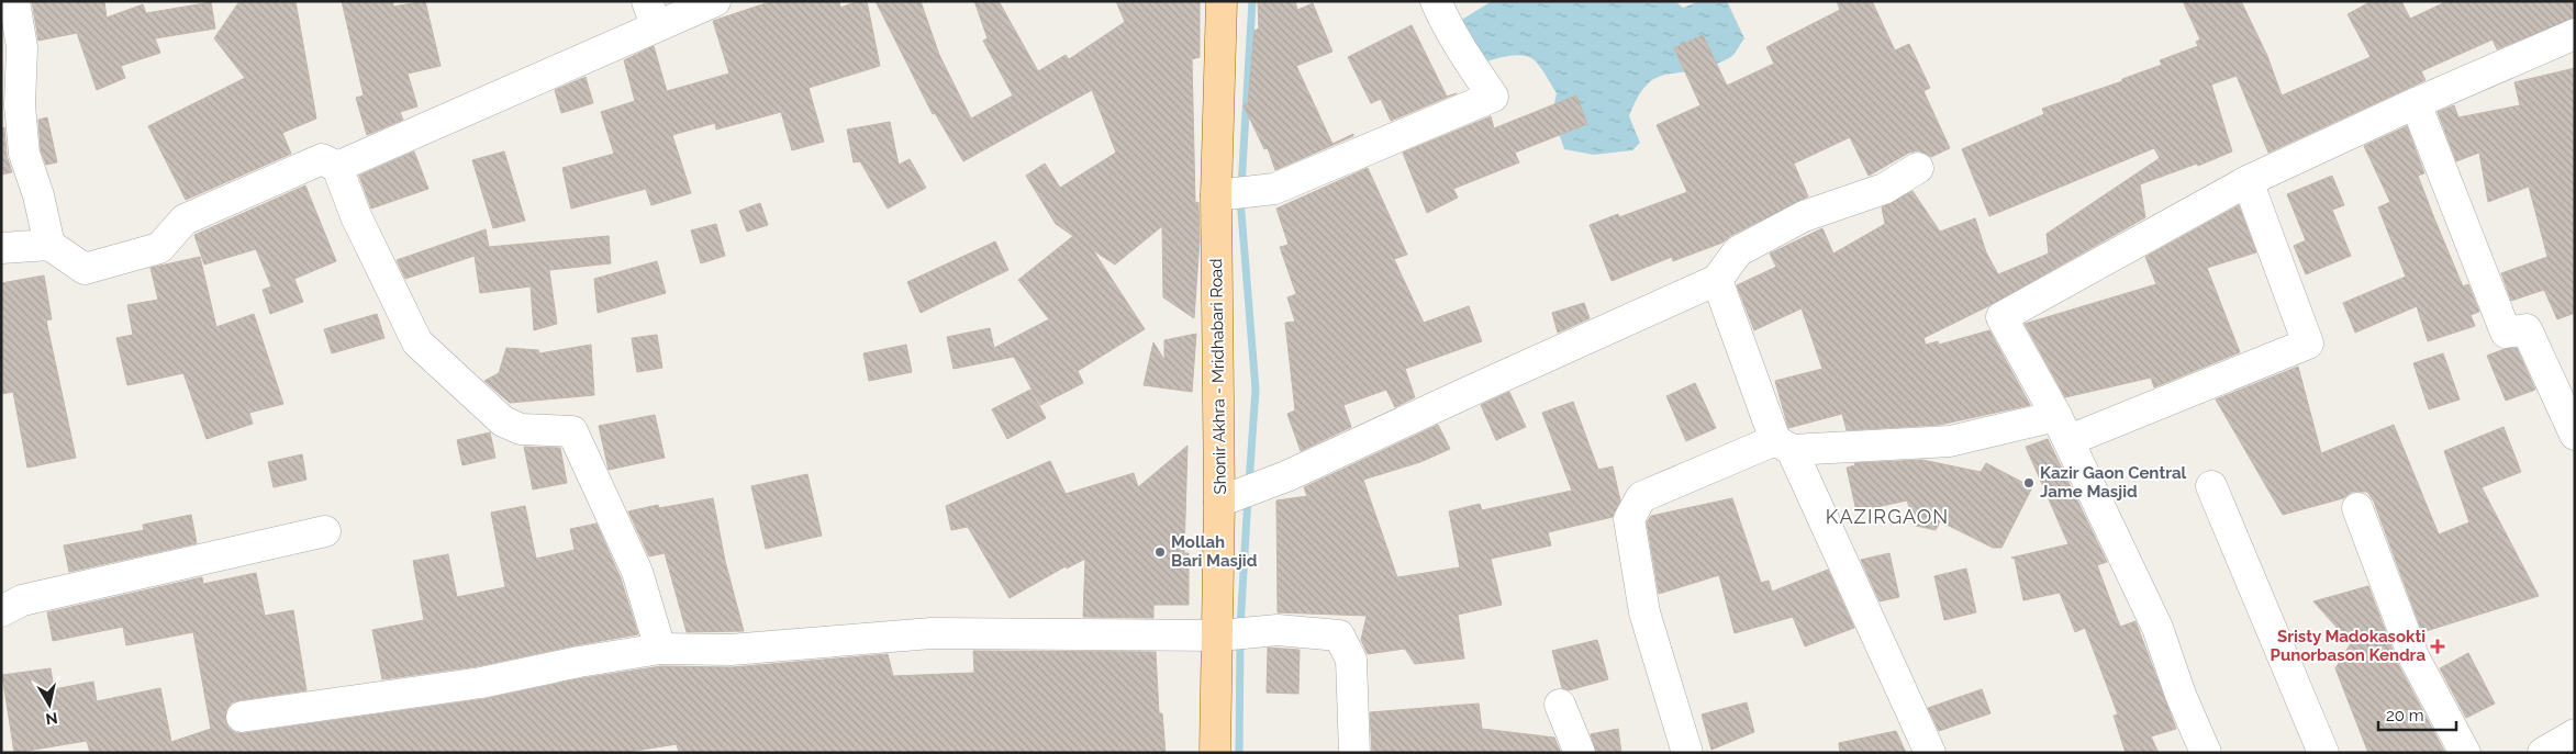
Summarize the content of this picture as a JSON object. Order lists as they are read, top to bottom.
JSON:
{
  "streets": {
    "main road": ["Shonir Akhra - Mridhabari Road"]
  },
  "districts": ["KAZIRGAON"],
  "places": {
    "other": ["Kazir Gaon Central Jame Masjid", "Mollah Bari Masjid"],
    "health": ["Sristy Madokasokti Punorbason Kendra"]
  },
  "scale_bar": "20 m",
  "north": "bottom"
}
